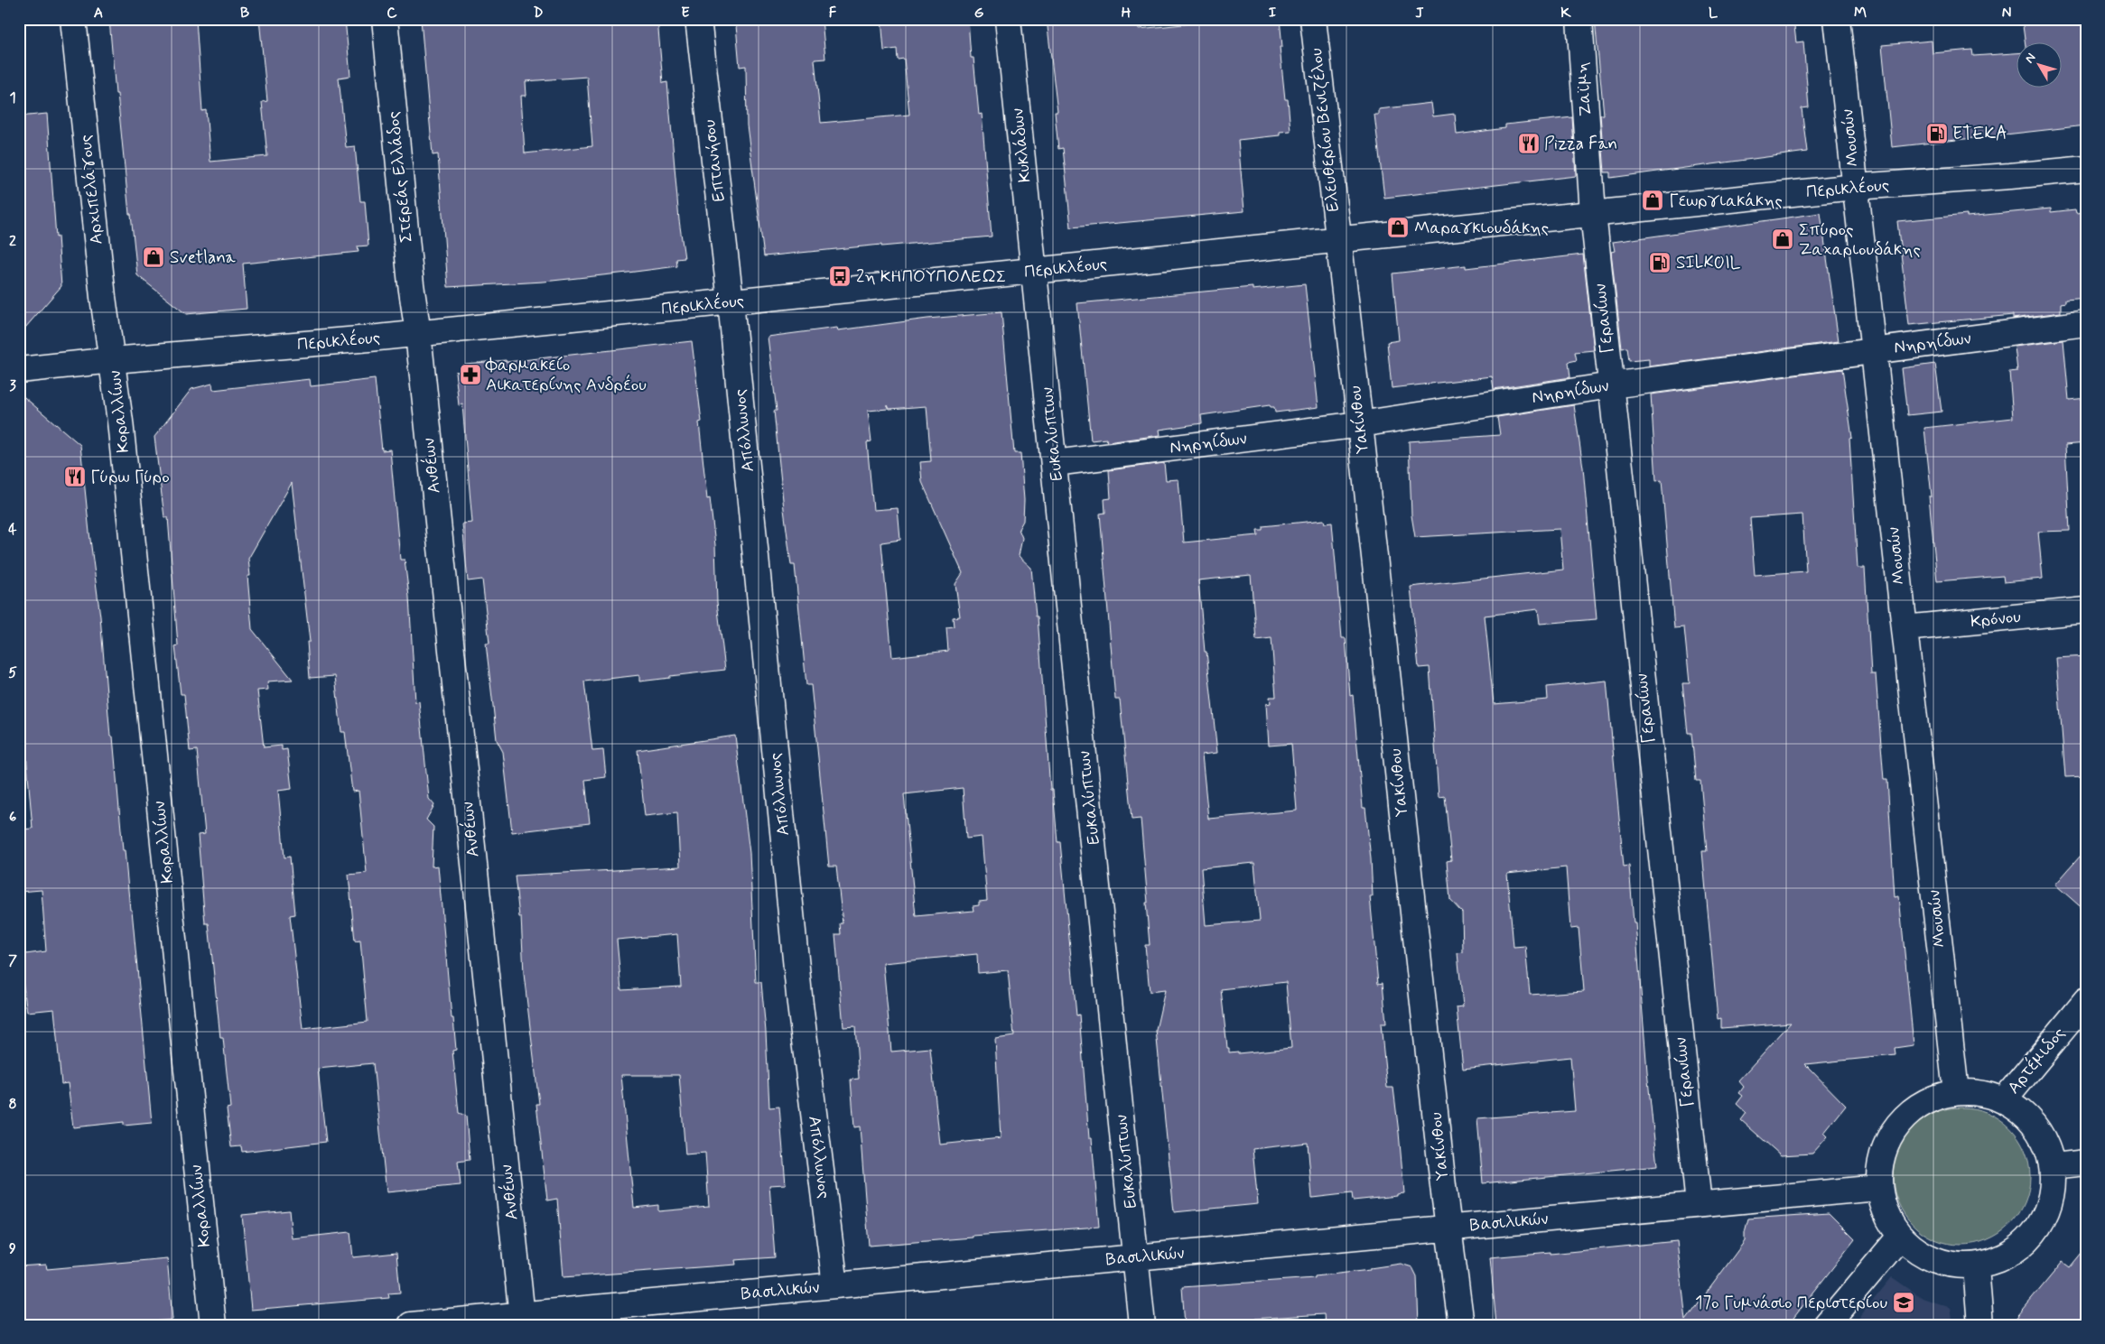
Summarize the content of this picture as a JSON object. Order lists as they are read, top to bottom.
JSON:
{
  "streets": {
    "street": [
      "Ζαϊμη",
      "Ελευθερίου Βενιζέλου",
      "Μουσών",
      "Κυκλάδων",
      "Επτανήσου",
      "Στερεάς Ελλάδος",
      "Περικλέους",
      "Αρχιπελάγους",
      "Γερανίων",
      "Νηρηίδων",
      "Κοραλλίων",
      "Υακίνθου",
      "Απόλλωνος",
      "Ευκαλύπτων",
      "Ανθέων",
      "Κρόνου",
      "Αρτέμιδος",
      "Βασιλικών"
    ]
  },
  "crossings": [
    ["Ζαϊμη", "Περικλέους"],
    ["Ζαϊμη", "Γερανίων"],
    ["Ελευθερίου Βενιζέλου", "Περικλέους"],
    ["Ελευθερίου Βενιζέλου", "Υακίνθου"],
    ["Μουσών", "Περικλέους"],
    ["Μουσών", "Νηρηίδων"],
    ["Μουσών", "Κρόνου"],
    ["Κυκλάδων", "Περικλέους"],
    ["Κυκλάδων", "Ευκαλύπτων"],
    ["Επτανήσου", "Περικλέους"],
    ["Επτανήσου", "Απόλλωνος"],
    ["Στερεάς Ελλάδος", "Περικλέους"],
    ["Στερεάς Ελλάδος", "Ανθέων"],
    ["Περικλέους", "Αρχιπελάγους"],
    ["Περικλέους", "Γερανίων"],
    ["Περικλέους", "Κοραλλίων"],
    ["Περικλέους", "Υακίνθου"],
    ["Περικλέους", "Απόλλωνος"],
    ["Περικλέους", "Ευκαλύπτων"],
    ["Περικλέους", "Ανθέων"],
    ["Αρχιπελάγους", "Κοραλλίων"],
    ["Γερανίων", "Νηρηίδων"],
    ["Γερανίων", "Βασιλικών"],
    ["Νηρηίδων", "Υακίνθου"],
    ["Νηρηίδων", "Ευκαλύπτων"],
    ["Υακίνθου", "Βασιλικών"],
    ["Απόλλωνος", "Βασιλικών"],
    ["Ευκαλύπτων", "Βασιλικών"],
    ["Ανθέων", "Βασιλικών"]
  ],
  "places": {
    "fuel station": ["ETEKA", "SILKOIL"],
    "restaurant": ["Pizza Fan", "Γύρω Γύρο"],
    "shop": [
      "Γεωργιακάκης",
      "Μαραγκιουδάκης",
      "Σπύρος Ζαχαριουδάκης",
      "Svetlana"
    ],
    "bus stop": ["2η ΚΗΠΟΥΠΟΛΕΩΣ"],
    "pharmacy": ["Φαρμακείο Αικατερίνης Ανδρέου"],
    "school or university": ["17ο Γυμνάσιο Περιστερίου"]
  },
  "north": "top left",
  "grid": {
    "columns": [
      "A",
      "B",
      "C",
      "D",
      "E",
      "F",
      "G",
      "H",
      "I",
      "J",
      "K",
      "L",
      "M",
      "N"
    ],
    "rows": [
      "1",
      "2",
      "3",
      "4",
      "5",
      "6",
      "7",
      "8",
      "9"
    ]
  }
}
